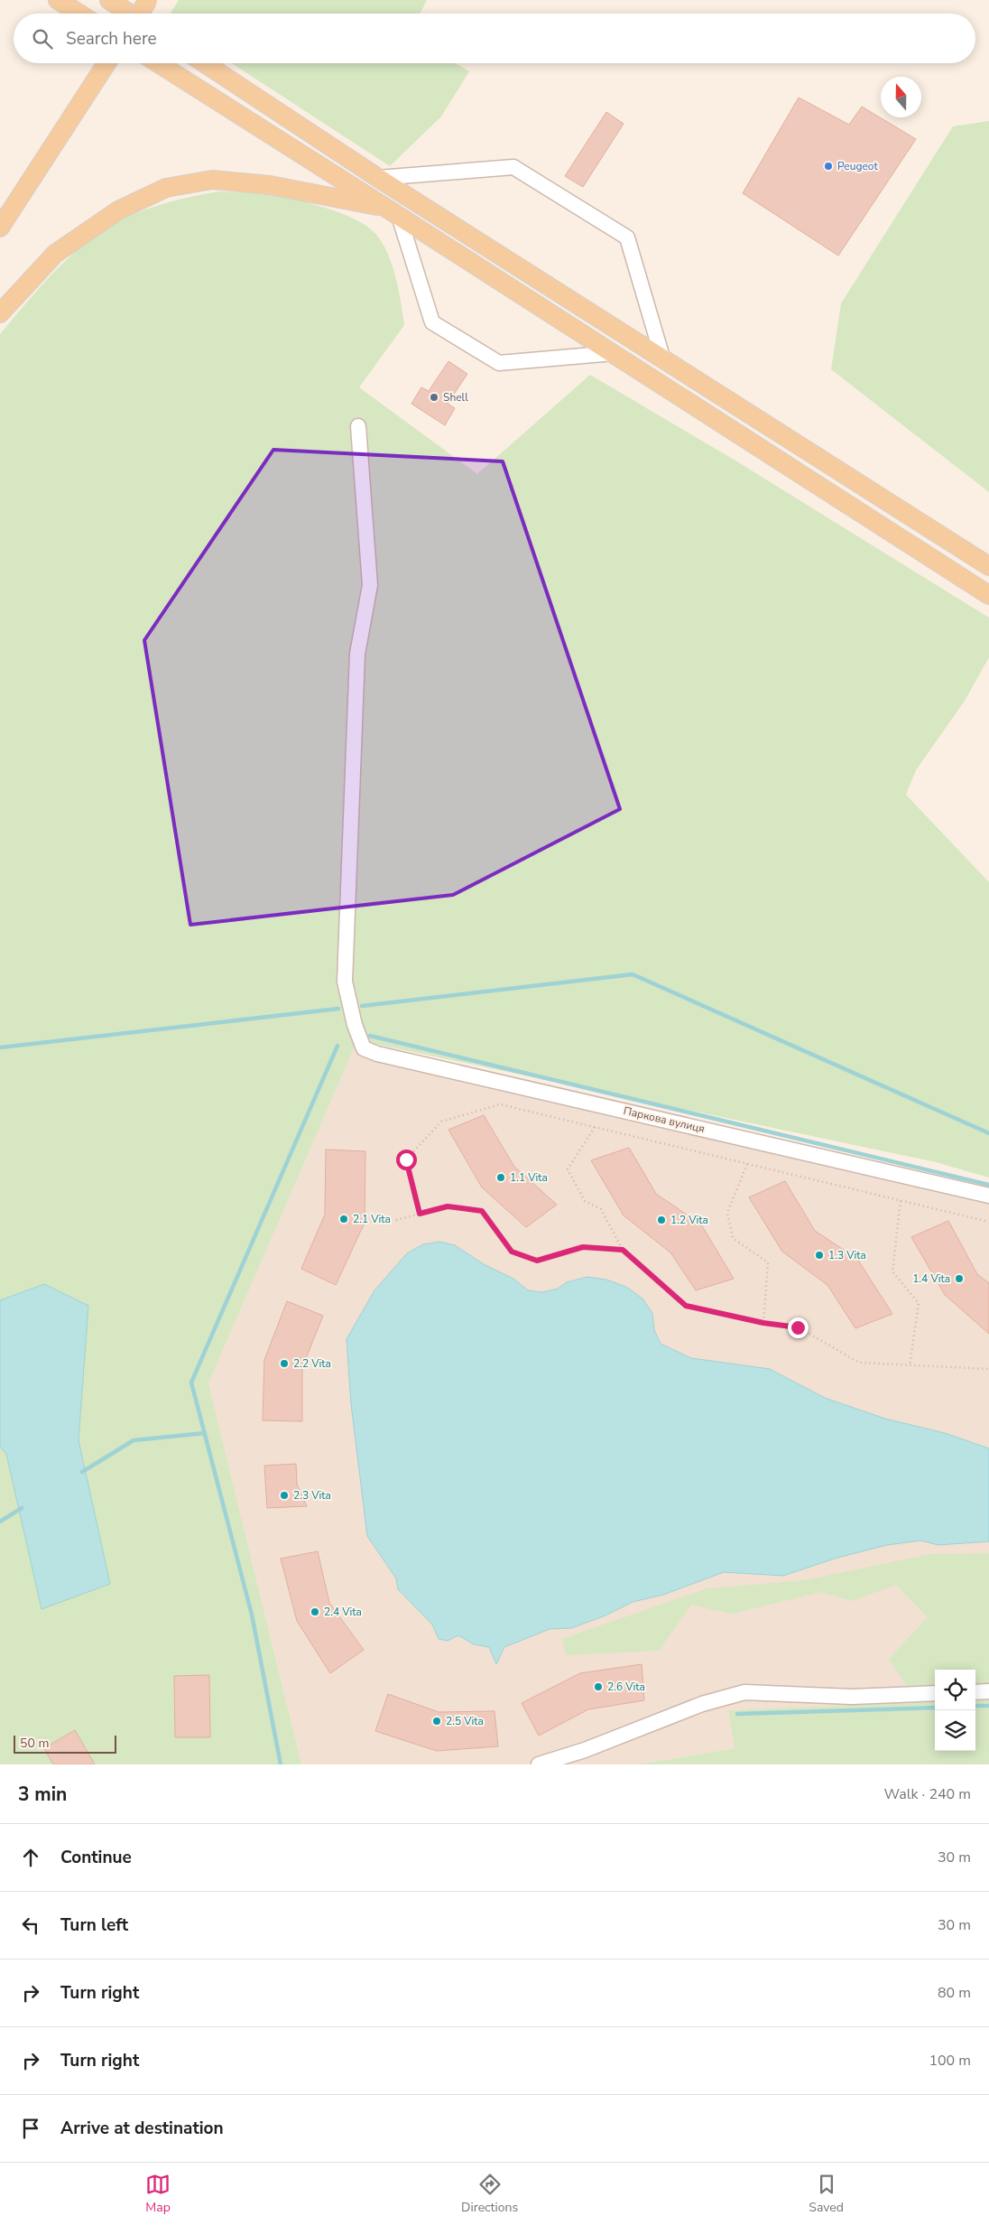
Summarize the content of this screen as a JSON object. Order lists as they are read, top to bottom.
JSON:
{
  "streets": {
    "lane": ["Паркова вулиця"]
  },
  "places": [
    "Peugeot",
    "Shell",
    "1.1 Vita",
    "2.1 Vita",
    "1.2 Vita",
    "1.3 Vita",
    "1.4 Vita",
    "2.2 Vita",
    "2.3 Vita",
    "2.4 Vita",
    "2.6 Vita",
    "2.5 Vita"
  ],
  "scale_bar": "50 m",
  "north": "top",
  "page": {
    "search": "Search here",
    "scale": "50 m",
    "heading": ["3 min", "Walk · 240 m"],
    "list": [
      ["Continue", "30 m"],
      ["Turn left", "30 m"],
      ["Turn right", "80 m"],
      ["Turn right", "100 m"],
      "Arrive at destination"
    ],
    "nav": ["Map", "Directions", "Saved"]
  }
}
